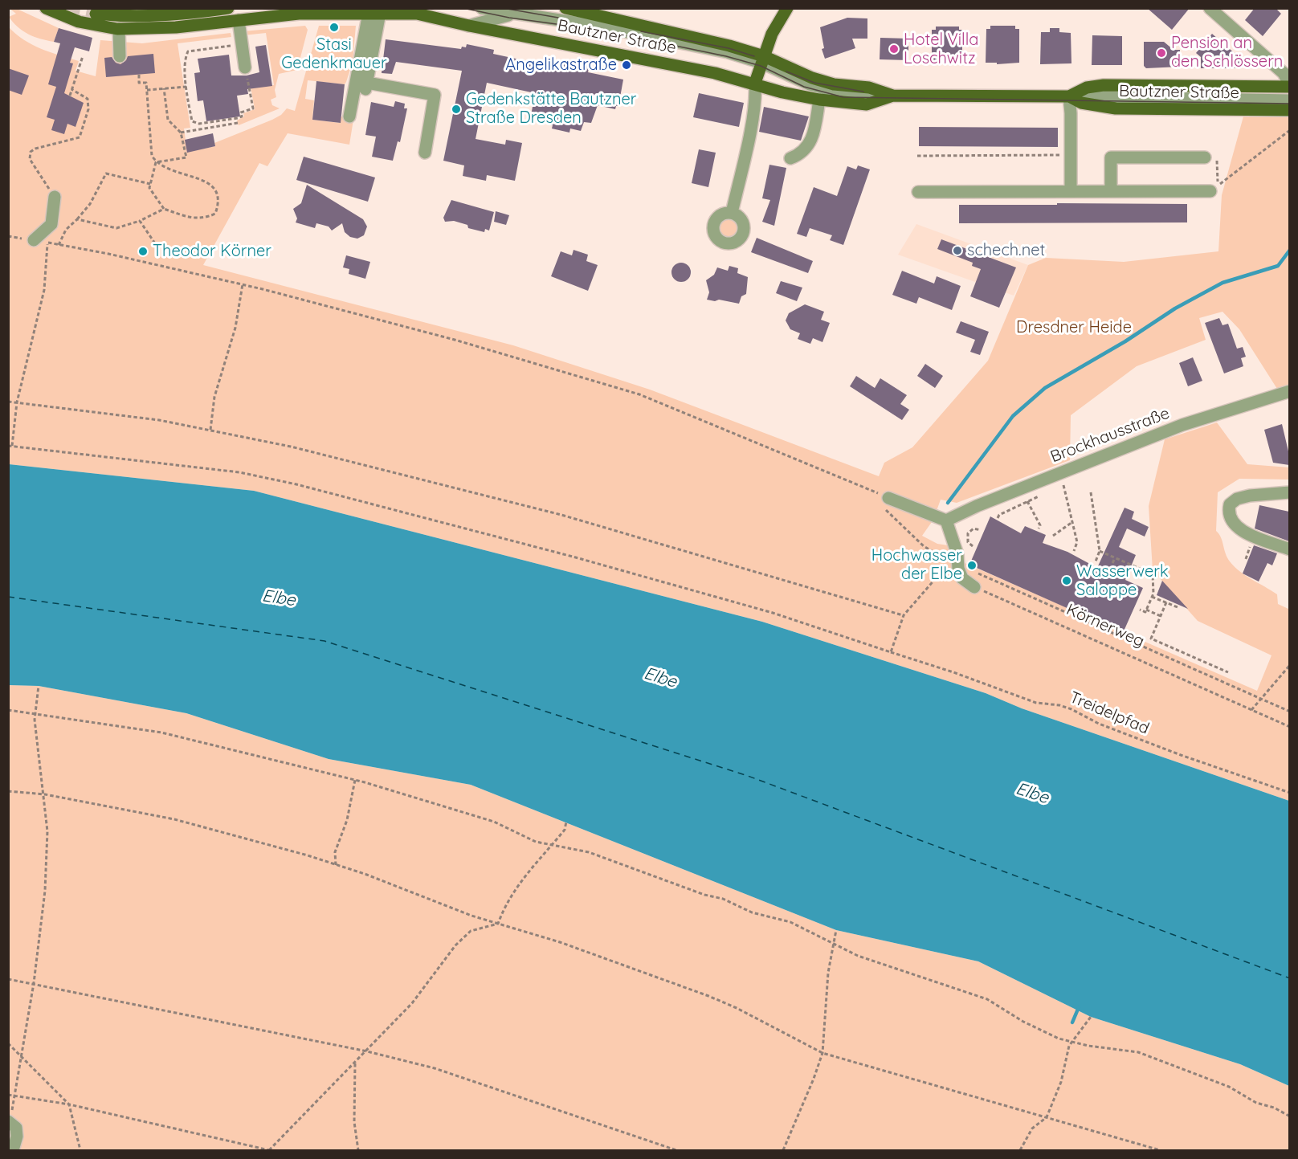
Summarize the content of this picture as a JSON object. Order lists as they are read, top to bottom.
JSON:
{
  "streets": {
    "main road": ["Bautzner Straße"],
    "street": ["Brockhausstraße"],
    "path": ["Körnerweg", "Treidelpfad"]
  },
  "water": ["Elbe"],
  "parks": ["Dresdner Heide"],
  "places": [
    "Stasi Gedenkmauer",
    "Hotel Villa Loschwitz",
    "Pension an den Schlössern",
    "Angelikastraße",
    "Gedenkstätte Bautzner Straße Dresden",
    "schech.net",
    "Theodor Körner",
    "Hochwasser der Elbe",
    "Wasserwerk Saloppe"
  ]
}
